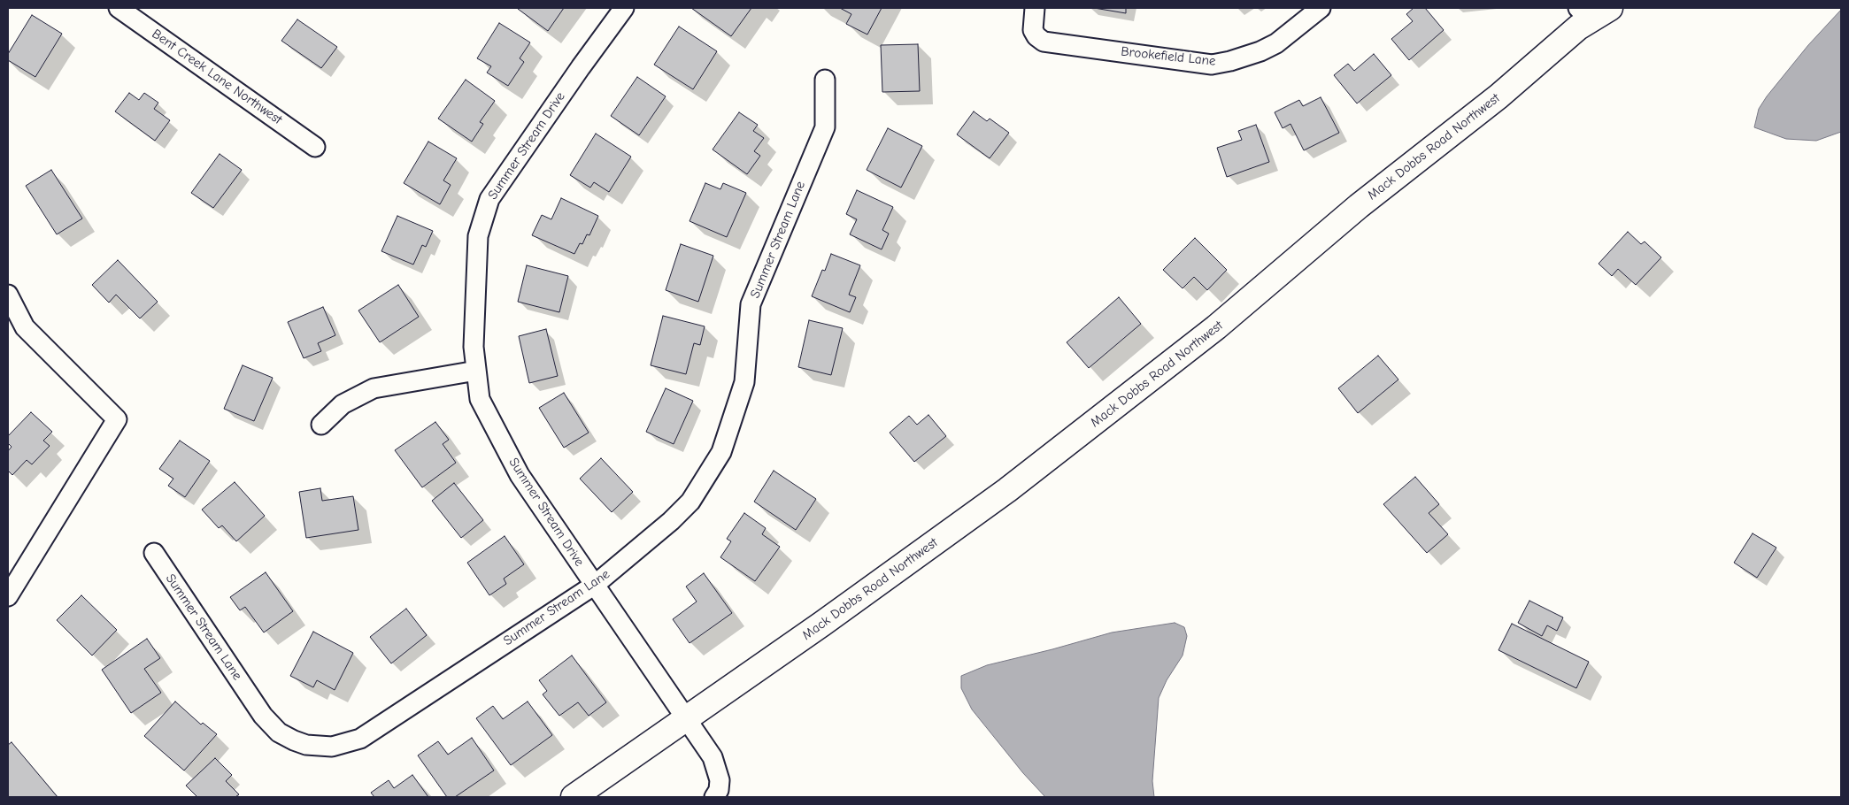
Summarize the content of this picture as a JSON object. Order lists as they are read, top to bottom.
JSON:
{
  "streets": {
    "street": [
      "Brookefield Lane",
      "Bent Creek Lane Northwest",
      "Summer Stream Drive",
      "Mack Dobbs Road Northwest",
      "Summer Stream Lane"
    ]
  },
  "crossings": [
    ["Summer Stream Drive", "Mack Dobbs Road Northwest"],
    ["Summer Stream Drive", "Summer Stream Lane"]
  ]
}
